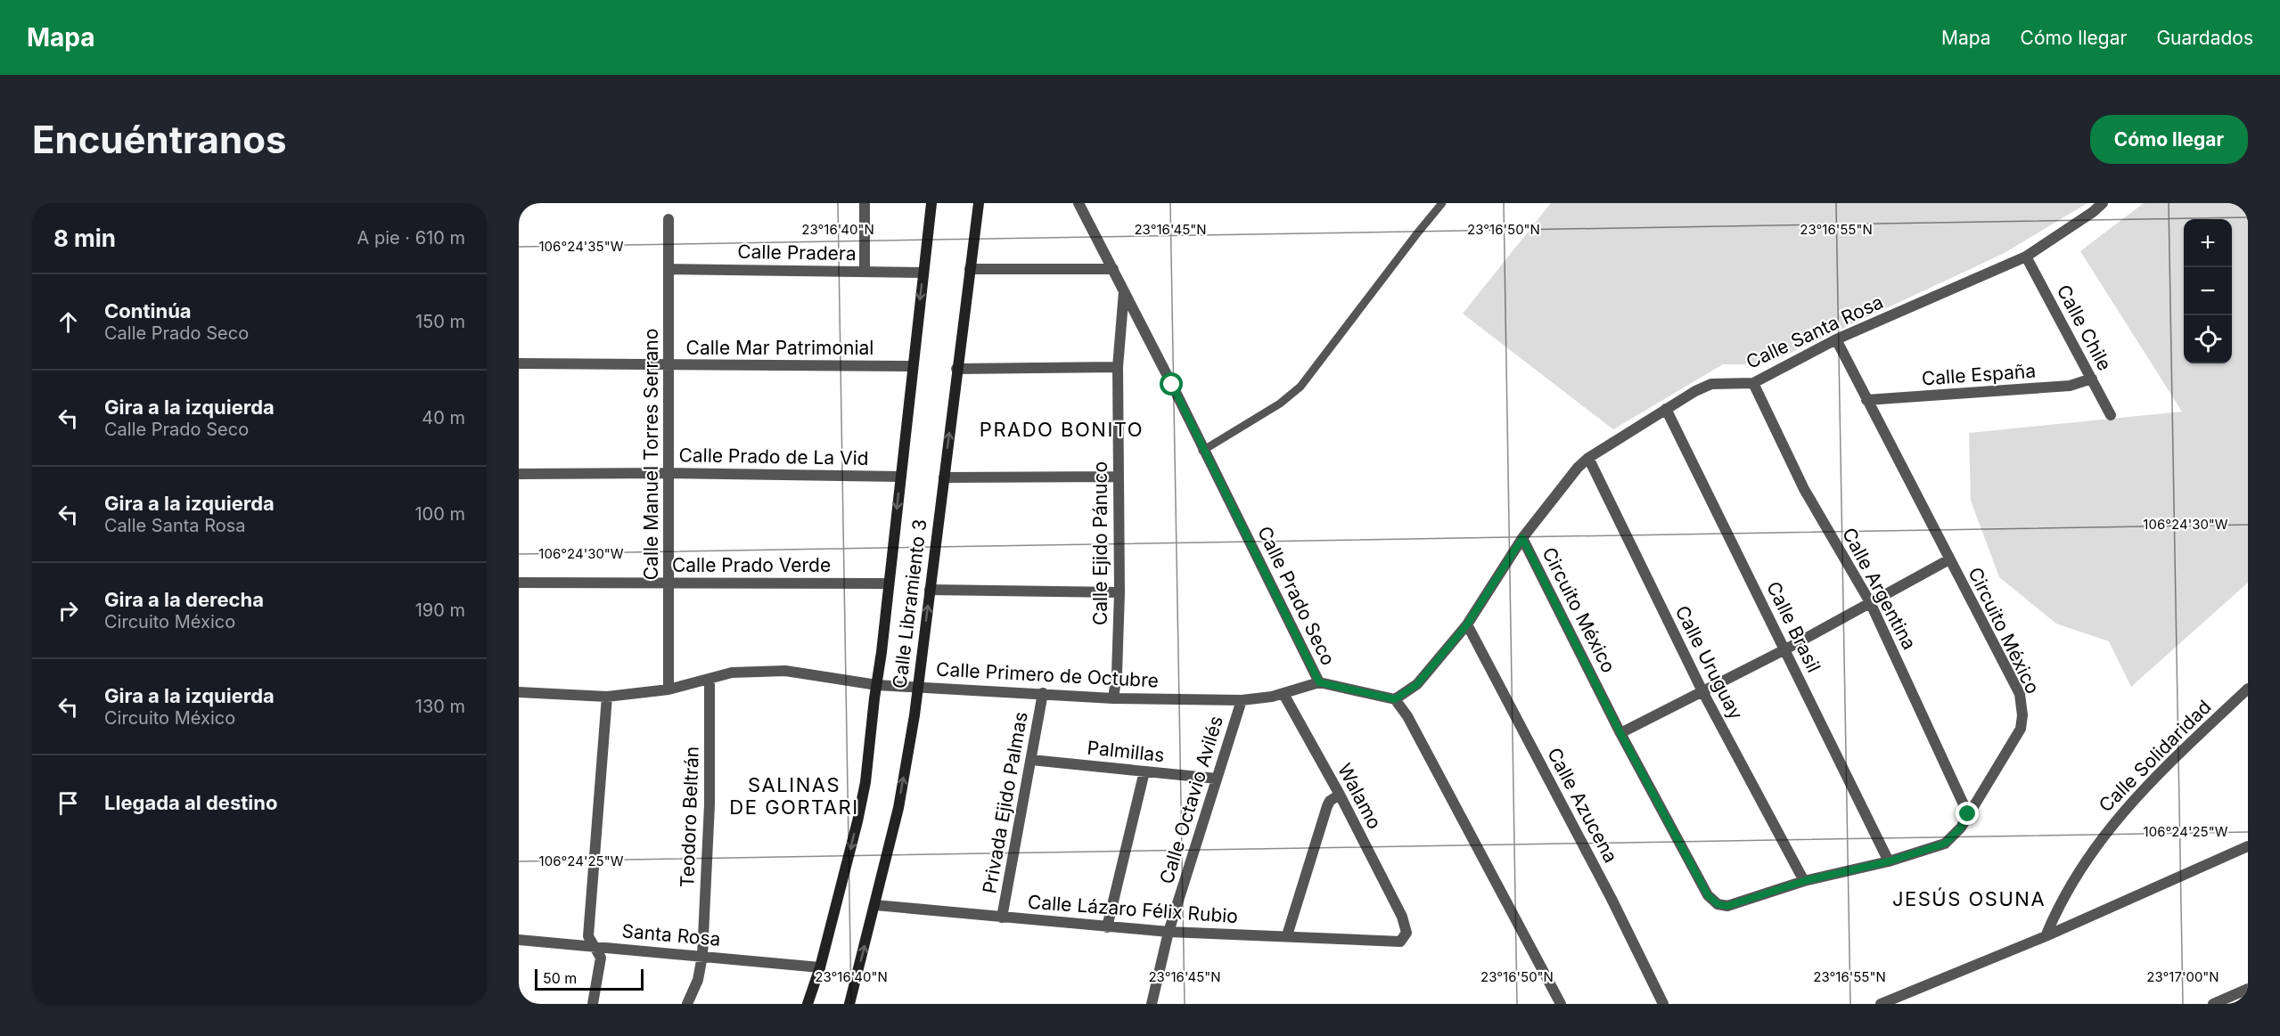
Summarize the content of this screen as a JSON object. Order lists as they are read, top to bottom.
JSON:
{
  "streets": {
    "street": [
      "Calle Pradera",
      "Calle Chile",
      "Calle Santa Rosa",
      "Calle Mar Patrimonial",
      "Calle España",
      "Calle Manuel Torres Serrano",
      "Calle Prado de La Vid",
      "Calle Ejido Pánuco",
      "Calle Prado Verde",
      "Calle Argentina",
      "Calle Prado Seco",
      "Calle Libramiento 3",
      "Circuito México",
      "Calle Brasil",
      "Calle Uruguay",
      "Calle Primero de Octubre",
      "Palmillas",
      "Calle Solidaridad",
      "Walamo",
      "Calle Octavio Avilés",
      "Privada Ejido Palmas",
      "Calle Azucena",
      "Teodoro Beltrán",
      "Calle Lázaro Félix Rubio",
      "Santa Rosa"
    ]
  },
  "crossings": [
    ["Calle Pradera", "Calle Manuel Torres Serrano"],
    ["Calle Pradera", "Calle Libramiento 3"],
    ["Calle Chile", "Calle Santa Rosa"],
    ["Calle Chile", "Calle España"],
    ["Calle Santa Rosa", "Calle Argentina"],
    ["Calle Santa Rosa", "Calle Prado Seco"],
    ["Calle Santa Rosa", "Circuito México"],
    ["Calle Santa Rosa", "Calle Brasil"],
    ["Calle Santa Rosa", "Calle Uruguay"],
    ["Calle Santa Rosa", "Calle Azucena"],
    ["Calle Mar Patrimonial", "Calle Manuel Torres Serrano"],
    ["Calle Mar Patrimonial", "Calle Libramiento 3"],
    ["Calle España", "Circuito México"],
    ["Calle Manuel Torres Serrano", "Calle Prado de La Vid"],
    ["Calle Manuel Torres Serrano", "Calle Prado Verde"],
    ["Calle Manuel Torres Serrano", "Calle Primero de Octubre"],
    ["Calle Prado de La Vid", "Calle Libramiento 3"],
    ["Calle Ejido Pánuco", "Calle Prado Seco"],
    ["Calle Ejido Pánuco", "Calle Primero de Octubre"],
    ["Calle Prado Verde", "Calle Libramiento 3"],
    ["Calle Argentina", "Circuito México"],
    ["Calle Prado Seco", "Calle Primero de Octubre"],
    ["Calle Libramiento 3", "Calle Primero de Octubre"],
    ["Calle Libramiento 3", "Calle Lázaro Félix Rubio"],
    ["Calle Libramiento 3", "Santa Rosa"],
    ["Circuito México", "Calle Brasil"],
    ["Circuito México", "Calle Uruguay"],
    ["Calle Primero de Octubre", "Walamo"],
    ["Calle Primero de Octubre", "Calle Octavio Avilés"],
    ["Calle Primero de Octubre", "Privada Ejido Palmas"],
    ["Calle Primero de Octubre", "Teodoro Beltrán"],
    ["Palmillas", "Calle Octavio Avilés"],
    ["Palmillas", "Privada Ejido Palmas"],
    ["Walamo", "Calle Lázaro Félix Rubio"],
    ["Calle Octavio Avilés", "Calle Lázaro Félix Rubio"],
    ["Privada Ejido Palmas", "Calle Lázaro Félix Rubio"],
    ["Teodoro Beltrán", "Santa Rosa"]
  ],
  "districts": ["PRADO BONITO", "SALINAS DE GORTARI", "JESÚS OSUNA"],
  "scale_bar": "50 m",
  "page": {
    "header": "Mapa",
    "nav": ["Mapa", "Cómo llegar", "Guardados"],
    "buttons": "Cómo llegar",
    "title": "Encuéntranos",
    "heading": ["8 min", "A pie · 610 m"],
    "map_buttons": ["+", "−"],
    "list": [
      ["Continúa", "Calle Prado Seco", "150 m"],
      ["Gira a la izquierda", "Calle Prado Seco", "40 m"],
      ["Gira a la izquierda", "Calle Santa Rosa", "100 m"],
      ["Gira a la derecha", "Circuito México", "190 m"],
      ["Gira a la izquierda", "Circuito México", "130 m"],
      "Llegada al destino"
    ],
    "scale": "50 m"
  },
  "coordinates": [
    "23°16'40\"N",
    "23°16'45\"N",
    "23°16'50\"N",
    "23°16'55\"N",
    "106°24'35\"W",
    "106°24'30\"W",
    "106°24'25\"W",
    "23°17'00\"N"
  ]
}
